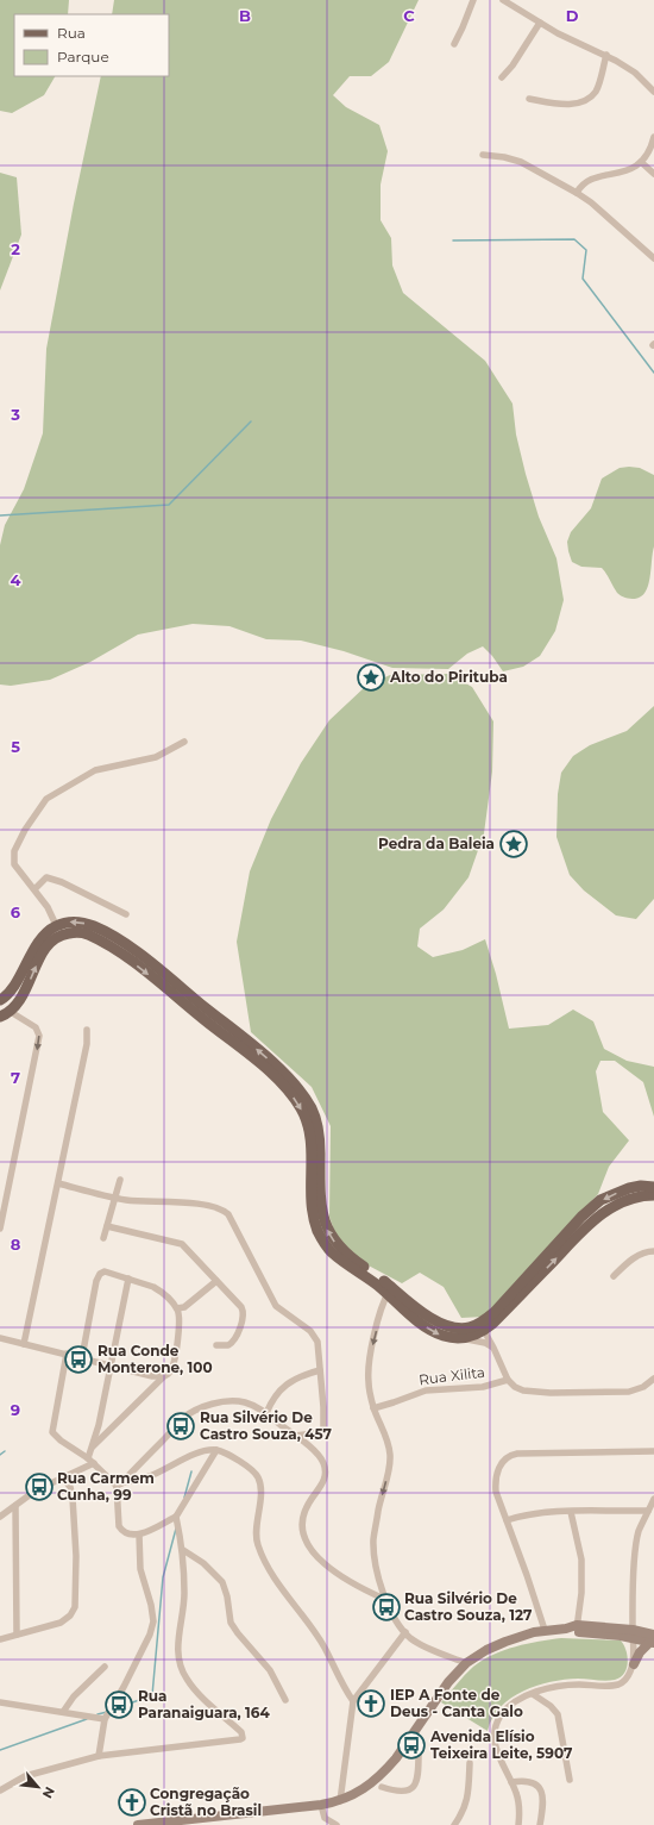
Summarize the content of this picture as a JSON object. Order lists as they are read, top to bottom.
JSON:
{
  "streets": {
    "street": ["Rua Xilita"]
  },
  "places": {
    "place": ["Alto do Pirituba", "Pedra da Baleia"],
    "bus stop": [
      "Rua Conde Monterone, 100",
      "Rua Silvério De Castro Souza, 457",
      "Rua Carmem Cunha, 99",
      "Rua Silvério De Castro Souza, 127",
      "Rua Paranaiguara, 164",
      "Avenida Elísio Teixeira Leite, 5907"
    ],
    "church": ["IEP A Fonte de Deus - Canta Galo", "Congregação Cristã no Brasil"]
  },
  "legend": ["Rua", "Parque"],
  "north": "bottom right",
  "grid": {
    "columns": ["B", "C", "D"],
    "rows": [
      "2",
      "3",
      "4",
      "5",
      "6",
      "7",
      "8",
      "9"
    ]
  }
}
